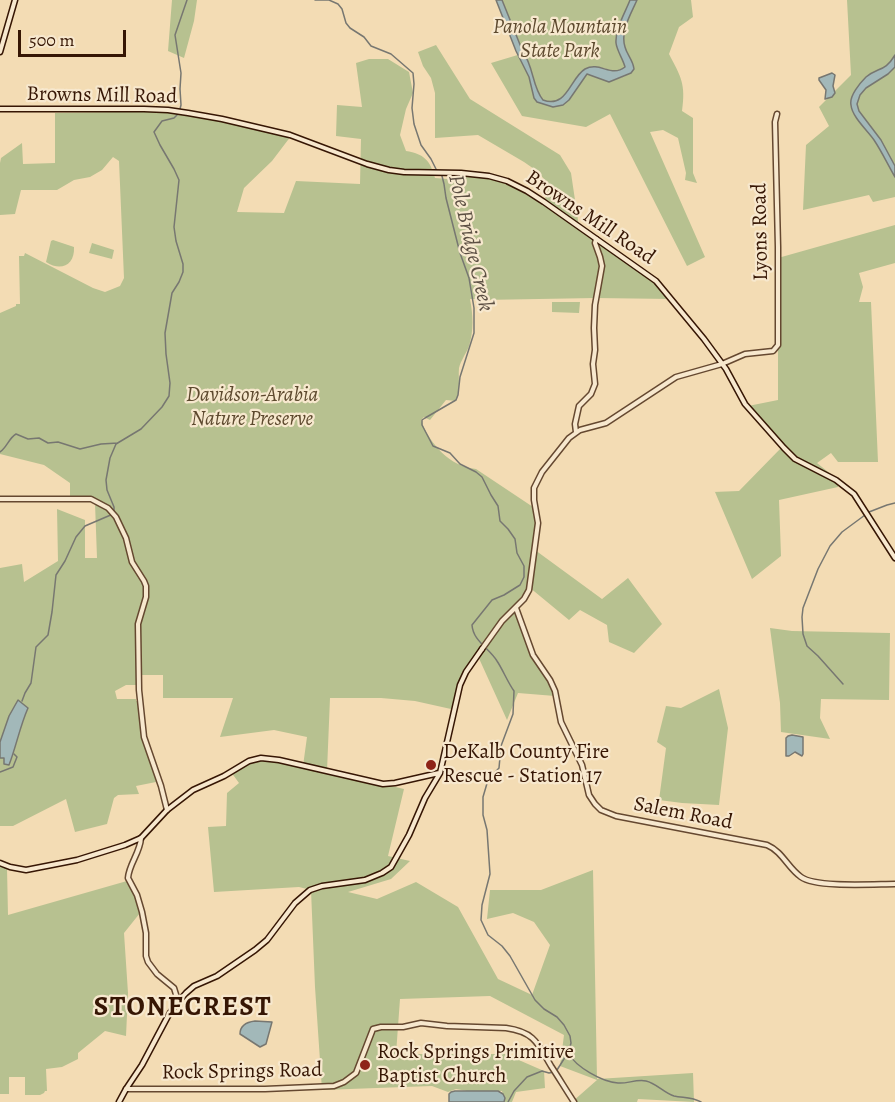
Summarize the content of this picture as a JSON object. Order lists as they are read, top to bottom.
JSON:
{
  "streets": {
    "street": [
      "Browns Mill Road",
      "Lyons Road",
      "Salem Road",
      "Rock Springs Road"
    ]
  },
  "crossings": [
    ["Browns Mill Road", "Lyons Road"]
  ],
  "districts": ["STONECREST"],
  "water": ["Pole Bridge Creek"],
  "parks": ["Panola Mountain State Park", "Davidson-Arabia Nature Preserve"],
  "places": ["DeKalb County Fire Rescue - Station 17", "Rock Springs Primitive Baptist Church"],
  "scale_bar": "500 m"
}
